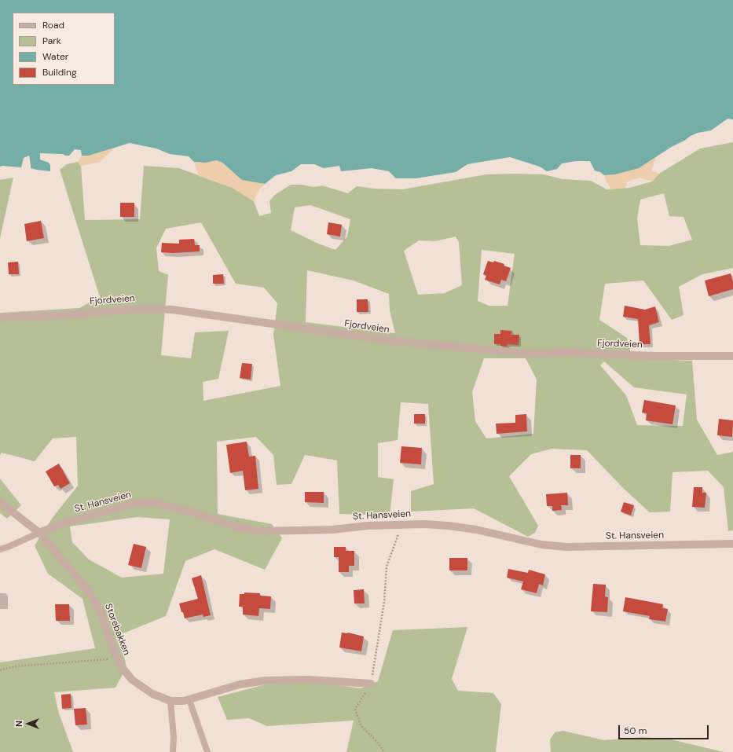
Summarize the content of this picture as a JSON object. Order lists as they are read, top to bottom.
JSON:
{
  "streets": {
    "street": ["Fjordveien", "St. Hansveien", "Storebakken"]
  },
  "crossings": [
    ["St. Hansveien", "Storebakken"]
  ],
  "legend": [
    "Road",
    "Park",
    "Water",
    "Building"
  ],
  "scale_bar": "50 m",
  "north": "left"
}
